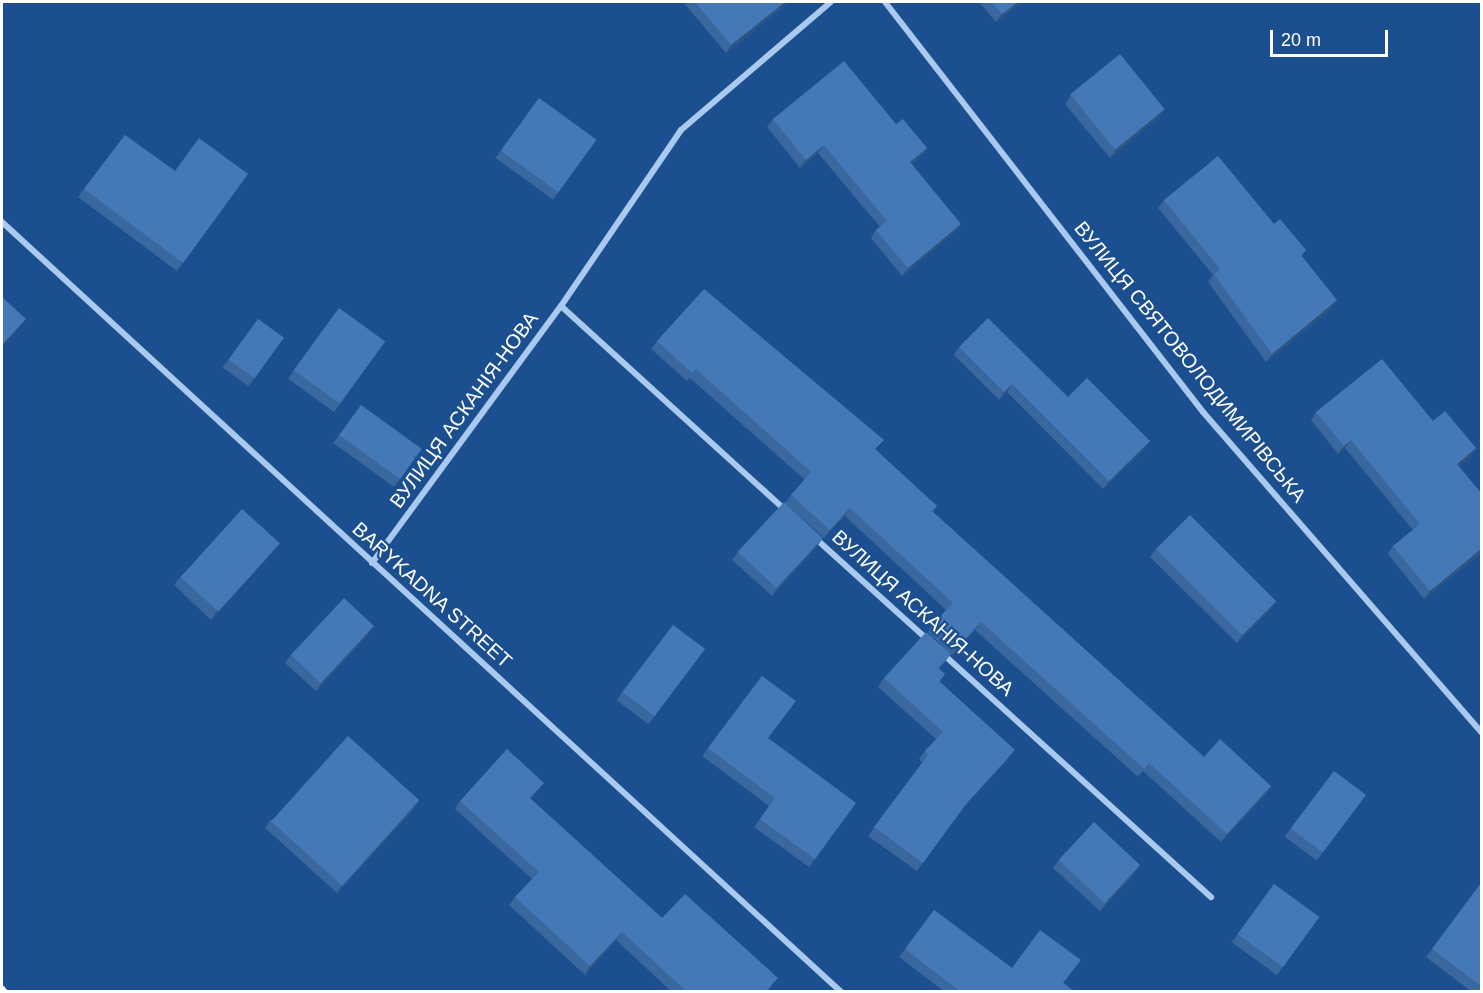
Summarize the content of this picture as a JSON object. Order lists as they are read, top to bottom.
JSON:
{
  "streets": {
    "street": ["ВУЛИЦЯ СВЯТОВОЛОДИМИРІВСЬКА", "ВУЛИЦЯ АСКАНІЯ-НОВА", "BARYKADNA STREET"]
  },
  "crossings": [
    ["ВУЛИЦЯ АСКАНІЯ-НОВА", "BARYKADNA STREET"]
  ],
  "scale_bar": "20 m"
}
